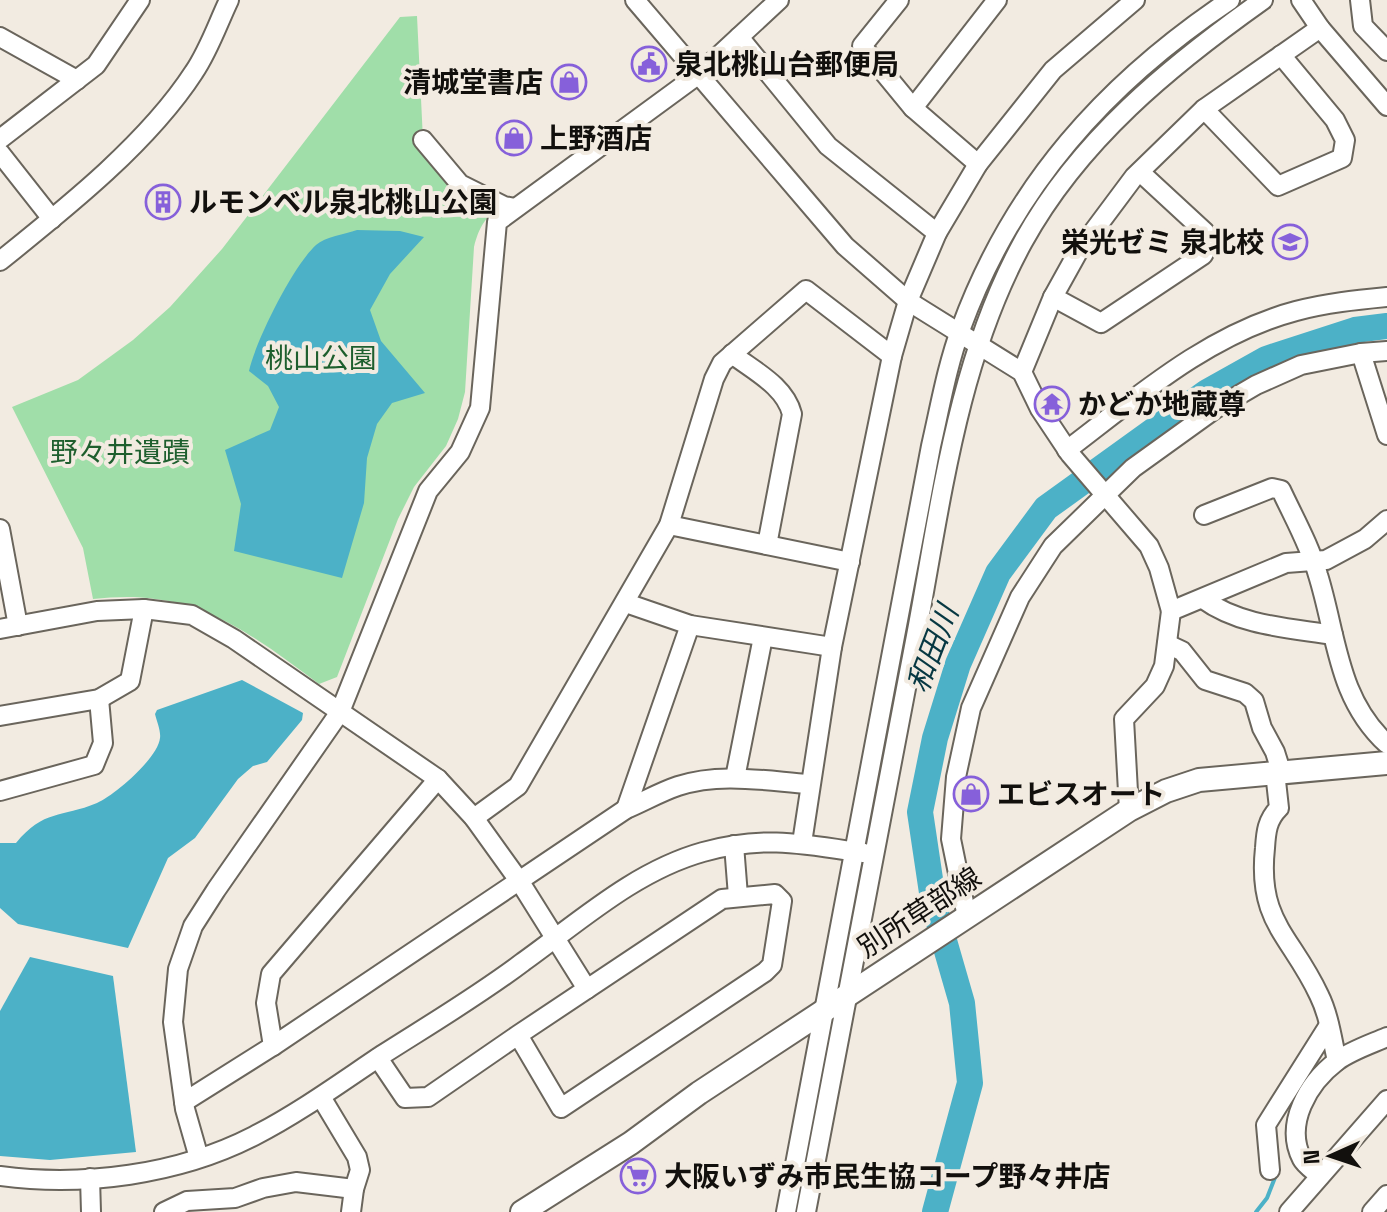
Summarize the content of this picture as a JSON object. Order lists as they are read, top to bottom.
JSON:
{
  "streets": {
    "main road": ["別所草部線"]
  },
  "water": ["和田川"],
  "parks": ["桃山公園", "野々井遺蹟"],
  "places": {
    "public building": ["泉北桃山台郵便局"],
    "shop": ["清城堂書店", "上野酒店", "エビスオート"],
    "building": ["ルモンベル泉北桃山公園"],
    "school or university": ["栄光ゼミ 泉北校"],
    "temple": ["かどか地蔵尊"],
    "supermarket": ["大阪いずみ市民生協コープ野々井店"]
  },
  "north": "left"
}
